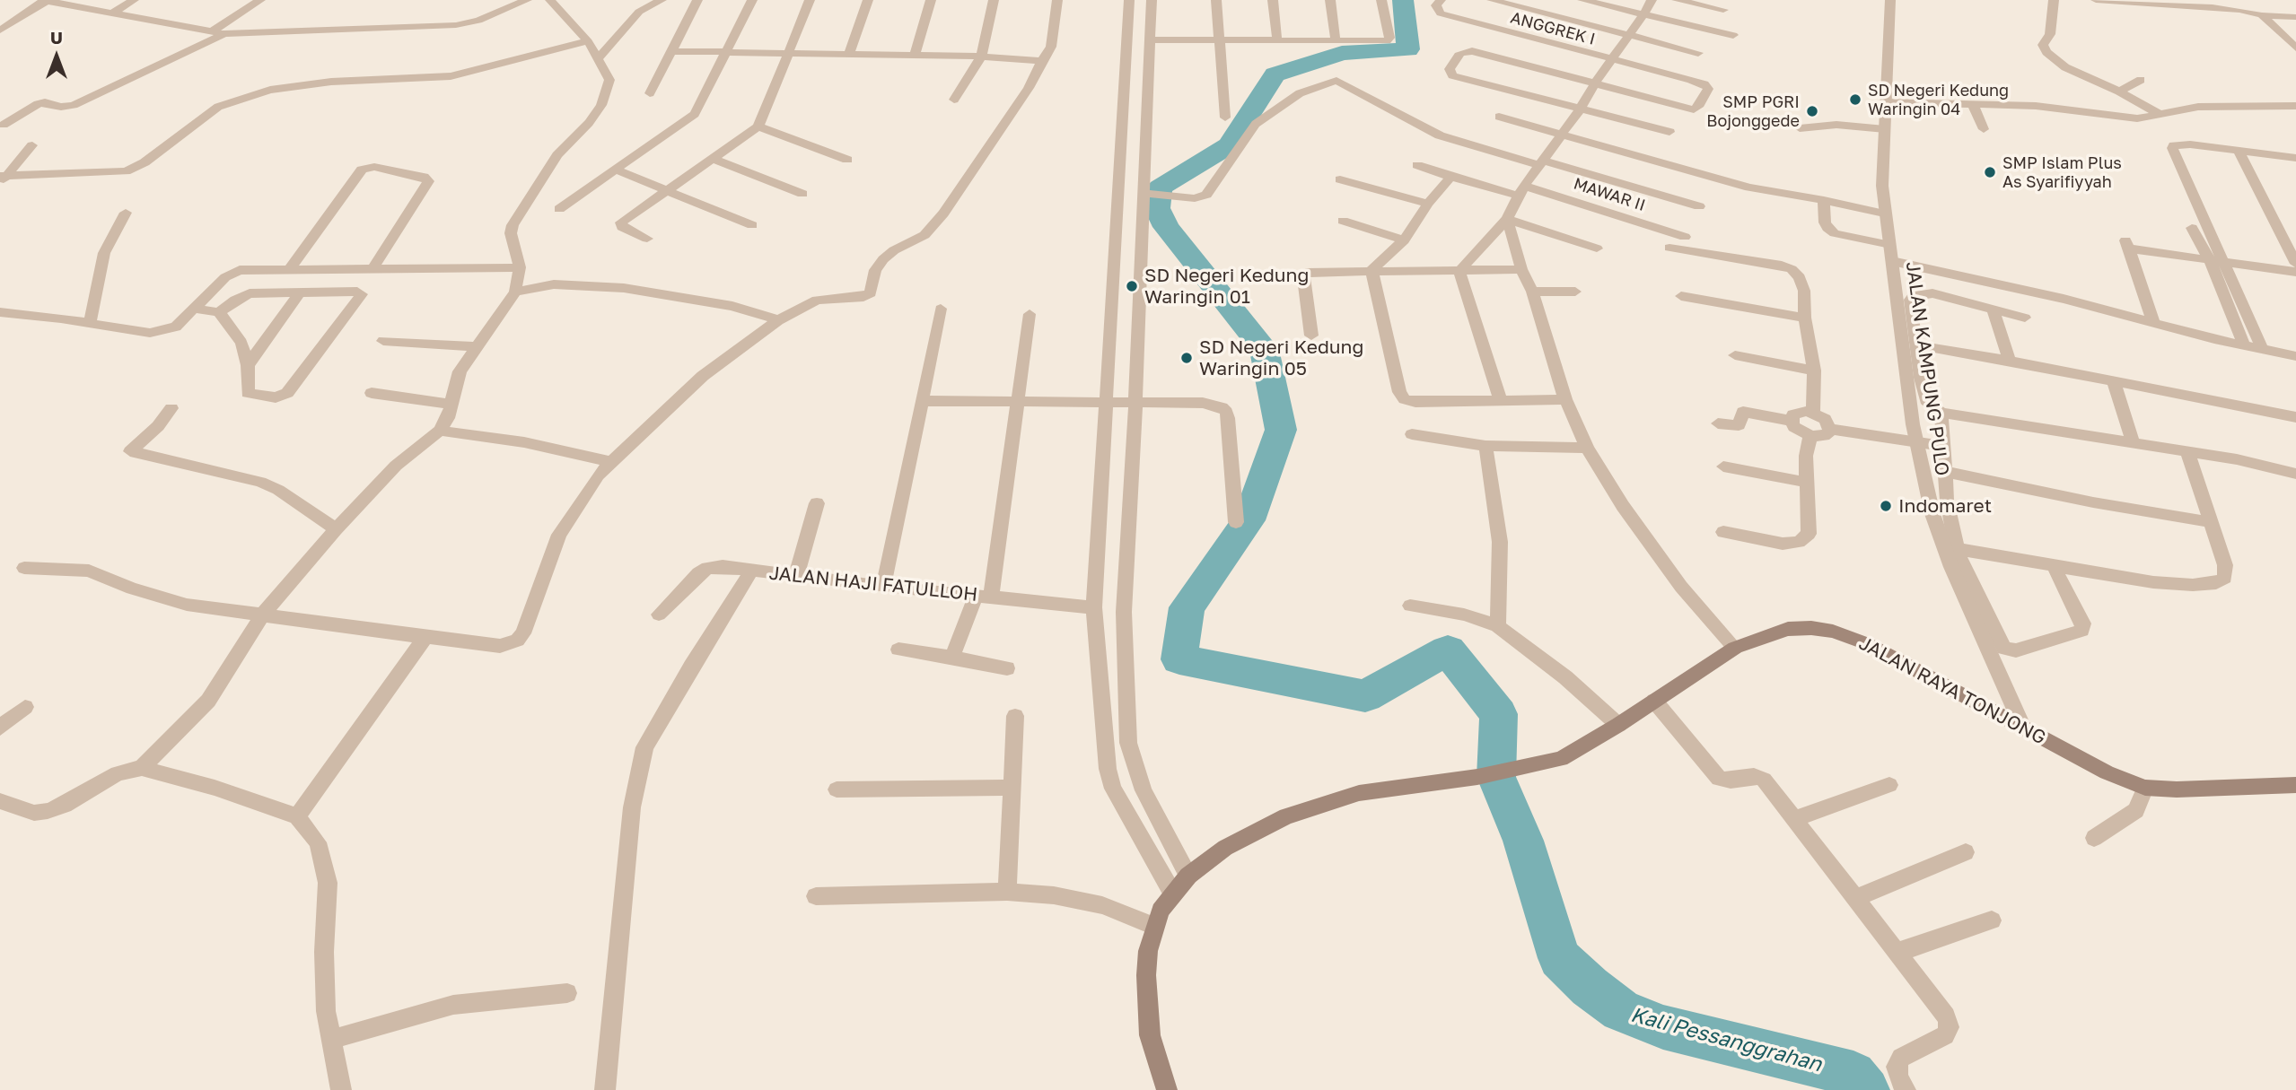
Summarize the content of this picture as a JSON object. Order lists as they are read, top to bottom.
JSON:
{
  "streets": {
    "main road": ["JALAN RAYA TONJONG"],
    "street": [
      "ANGGREK I",
      "MAWAR II",
      "JALAN KAMPUNG PULO",
      "JALAN HAJI FATULLOH"
    ]
  },
  "crossings": [
    ["JALAN KAMPUNG PULO", "JALAN RAYA TONJONG"]
  ],
  "water": ["Kali Pessanggrahan"],
  "places": [
    "SD Negeri Kedung Waringin 04",
    "SMP PGRI Bojonggede",
    "SMP Islam Plus As Syarifiyyah",
    "SD Negeri Kedung Waringin 01",
    "SD Negeri Kedung Waringin 05",
    "Indomaret"
  ],
  "north": "top"
}
